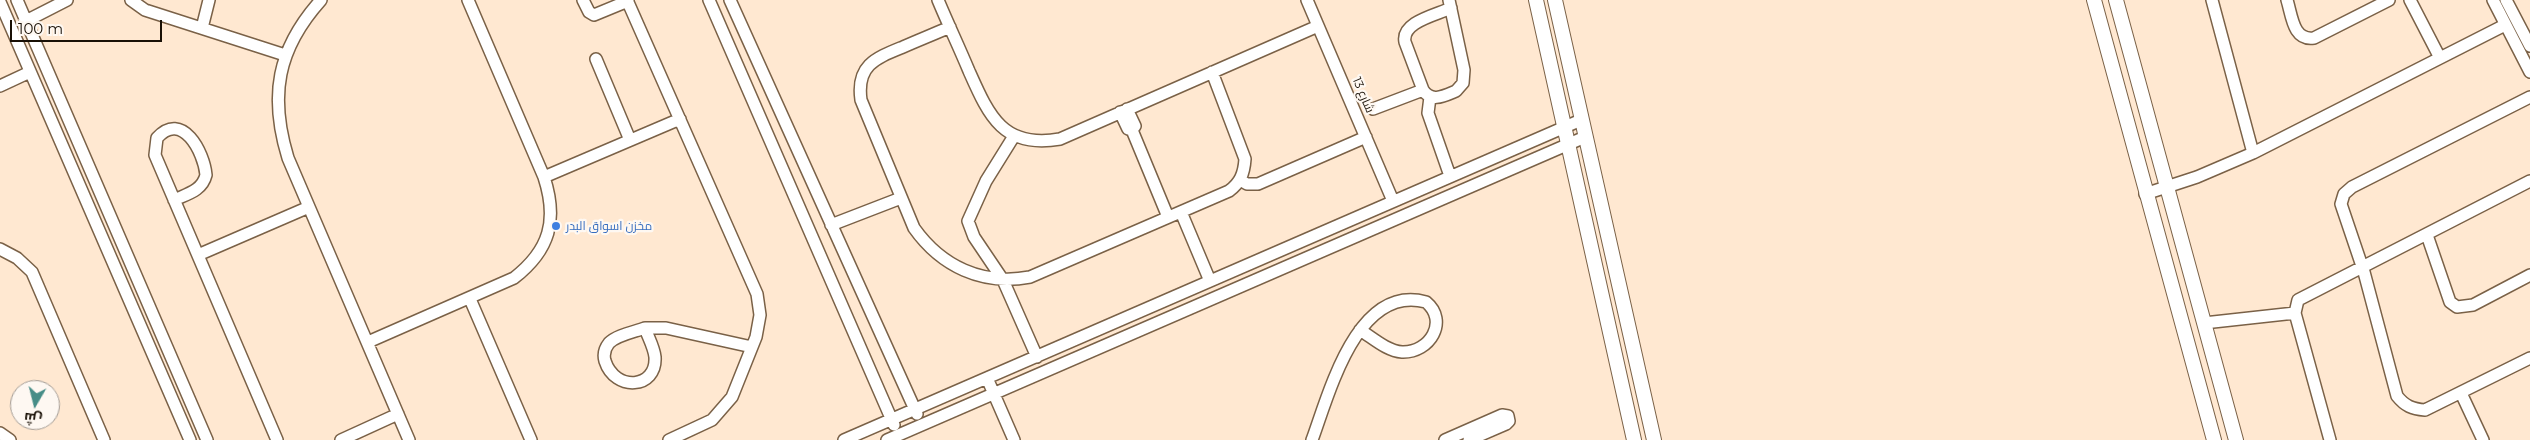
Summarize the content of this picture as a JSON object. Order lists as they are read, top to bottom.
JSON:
{
  "streets": {
    "street": ["شارع 13"]
  },
  "places": ["مخزن اسواق البدر"],
  "scale_bar": "100 m",
  "north": "bottom"
}
